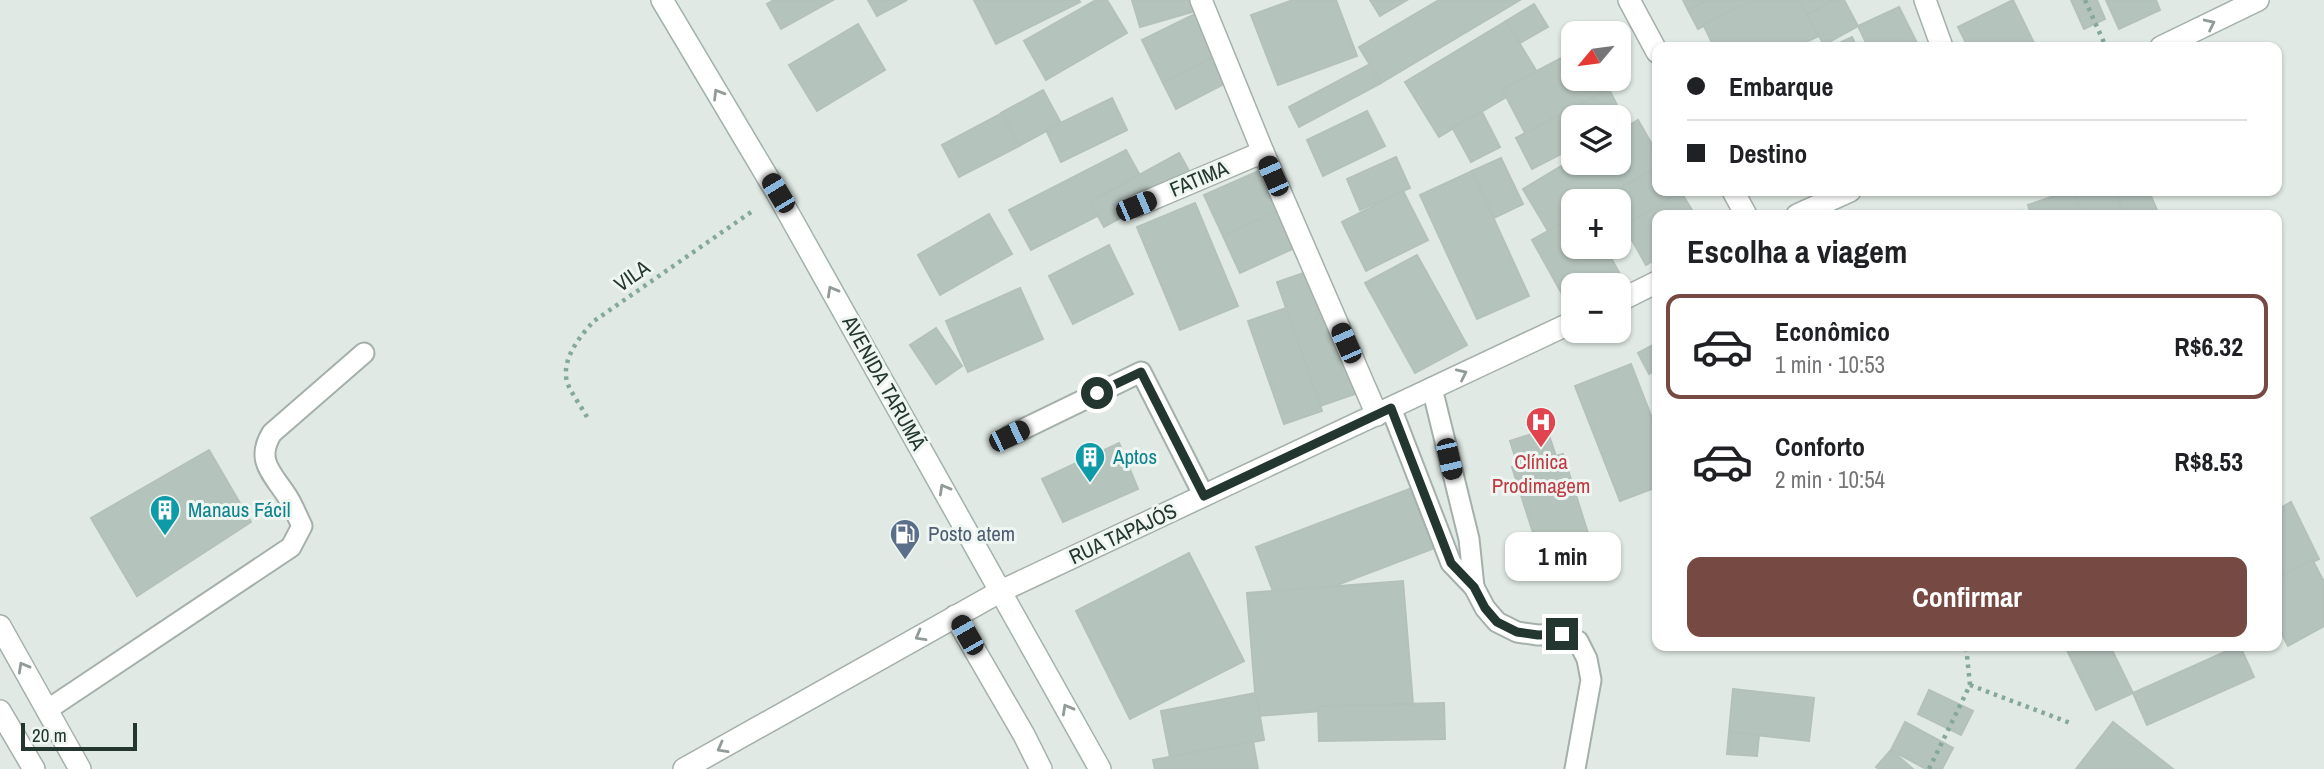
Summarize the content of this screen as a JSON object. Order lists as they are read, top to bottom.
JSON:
{
  "streets": {
    "street": ["FATIMA", "AVENIDA TARUMÃ", "RUA TAPAJÓS"],
    "path": ["VILA"]
  },
  "crossings": [
    ["VILA", "AVENIDA TARUMÃ"],
    ["AVENIDA TARUMÃ", "RUA TAPAJÓS"]
  ],
  "one_way": ["AVENIDA TARUMÃ"],
  "places": {
    "hospital": ["Clínica Prodimagem"],
    "building": ["Aptos", "Manaus Fácil"],
    "fuel station": ["Posto atem"]
  },
  "scale_bar": "20 m",
  "north": "bottom left",
  "page": {
    "map_buttons": ["+", "−"],
    "banner": ["Embarque", "Destino"],
    "heading": "Escolha a viagem",
    "list": [
      {
        "name": "Econômico",
        "note": "1 min · 10:53",
        "value": "R$6.32"
      },
      {
        "name": "Conforto",
        "note": "2 min · 10:54",
        "value": "R$8.53"
      }
    ],
    "bubble": "1 min",
    "buttons": "Confirmar",
    "scale": "20 m"
  }
}
